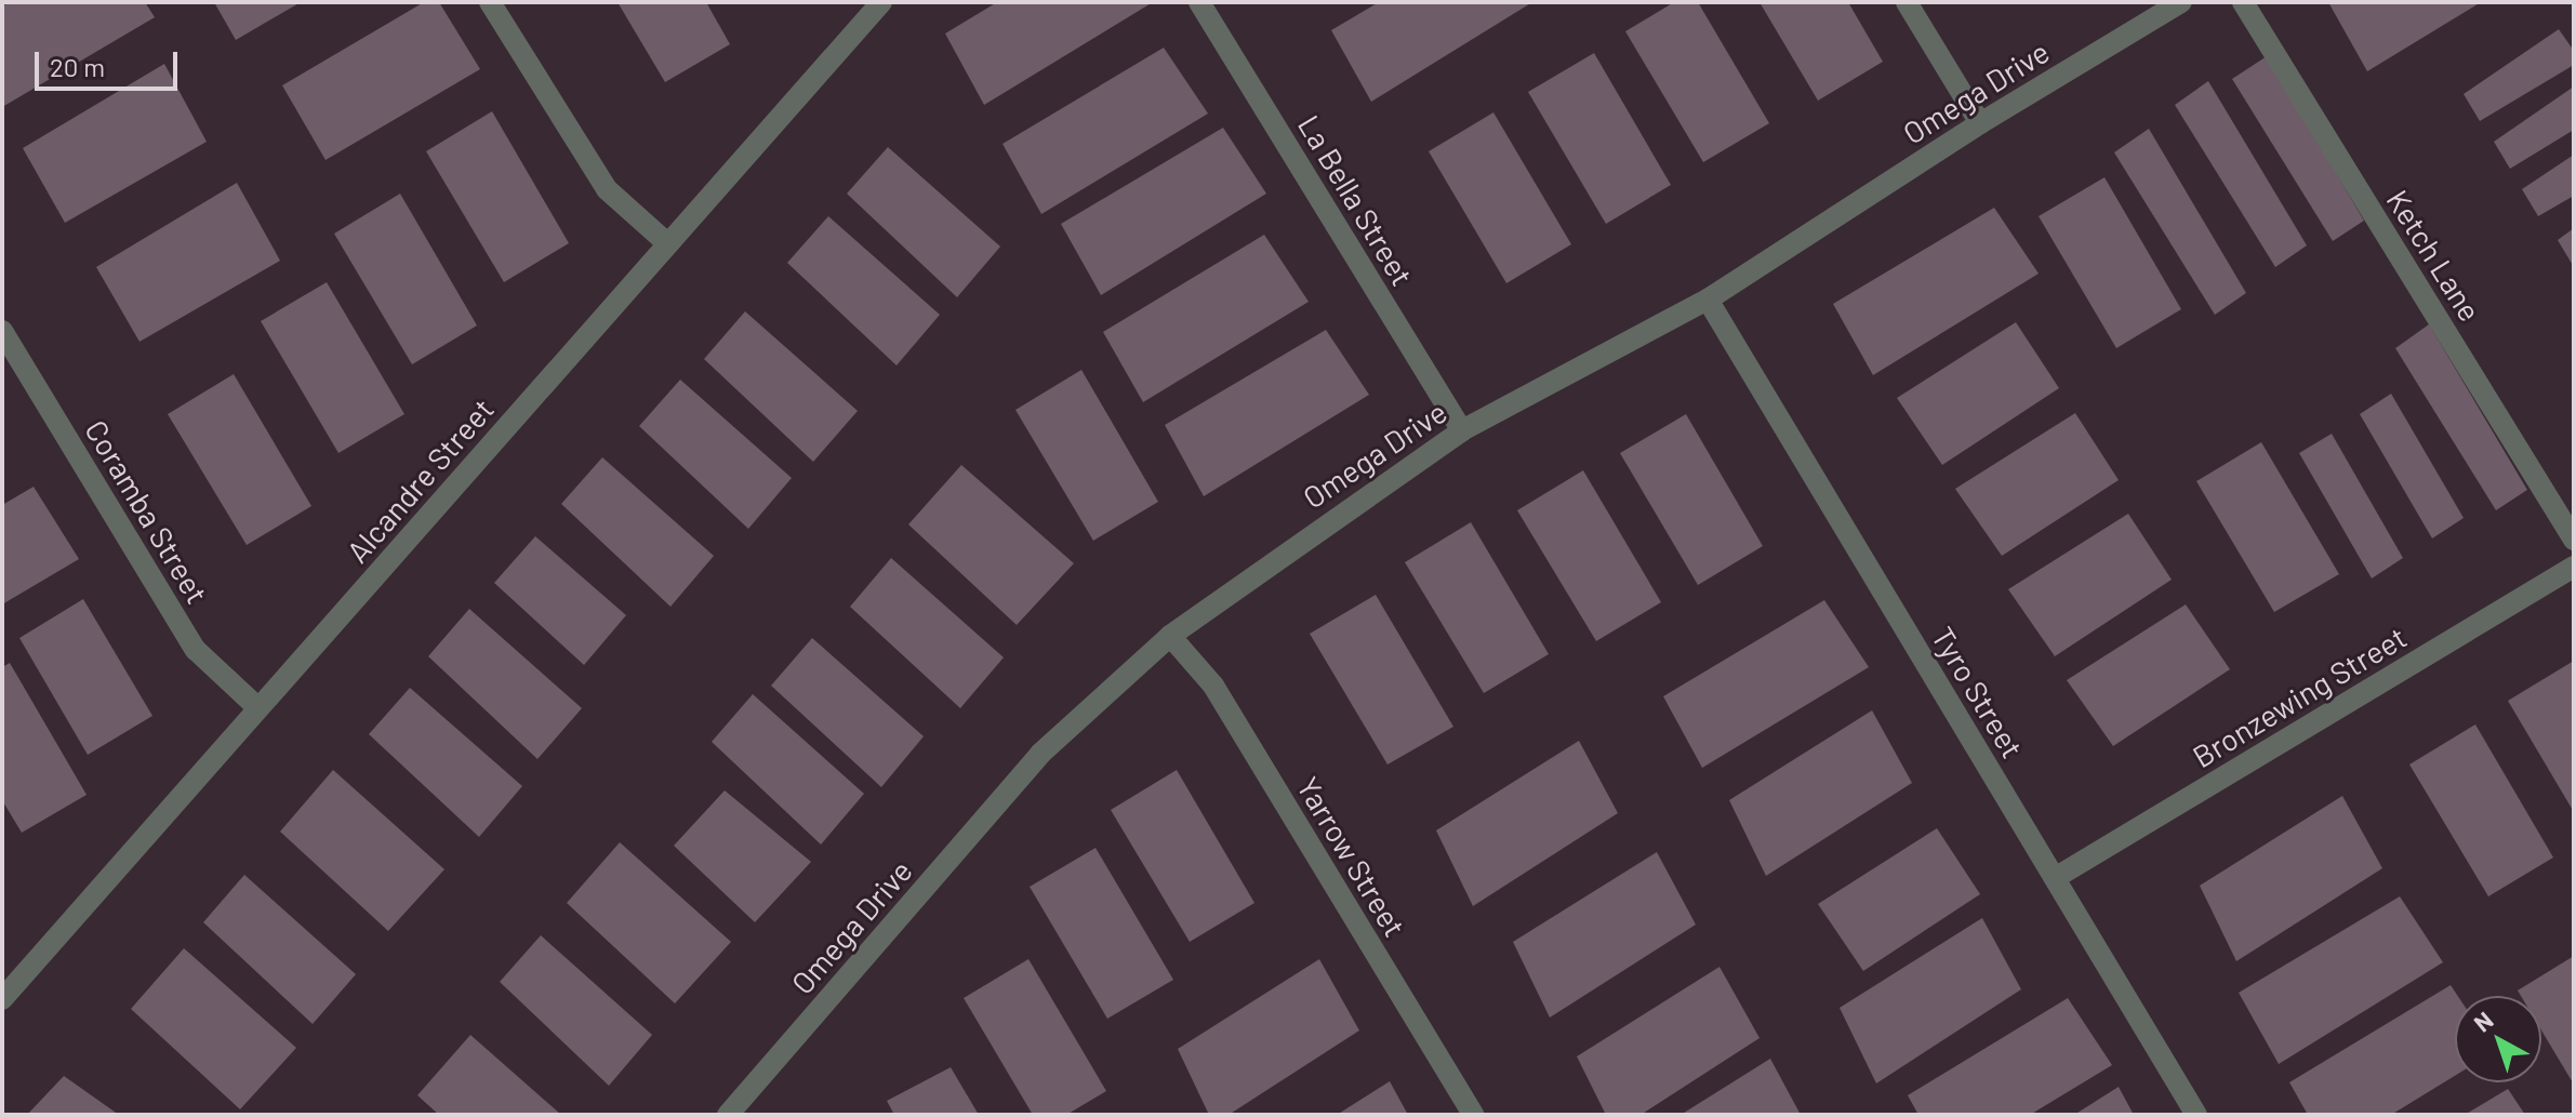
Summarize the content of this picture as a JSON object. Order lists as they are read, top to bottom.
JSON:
{
  "streets": {
    "street": [
      "Omega Drive",
      "La Bella Street",
      "Ketch Lane",
      "Alcandre Street",
      "Coramba Street",
      "Tyro Street",
      "Bronzewing Street",
      "Yarrow Street"
    ]
  },
  "crossings": [
    ["Omega Drive", "La Bella Street"],
    ["Omega Drive", "Tyro Street"],
    ["Omega Drive", "Yarrow Street"],
    ["Alcandre Street", "Coramba Street"],
    ["Tyro Street", "Bronzewing Street"]
  ],
  "scale_bar": "20 m",
  "north": "top left"
}
